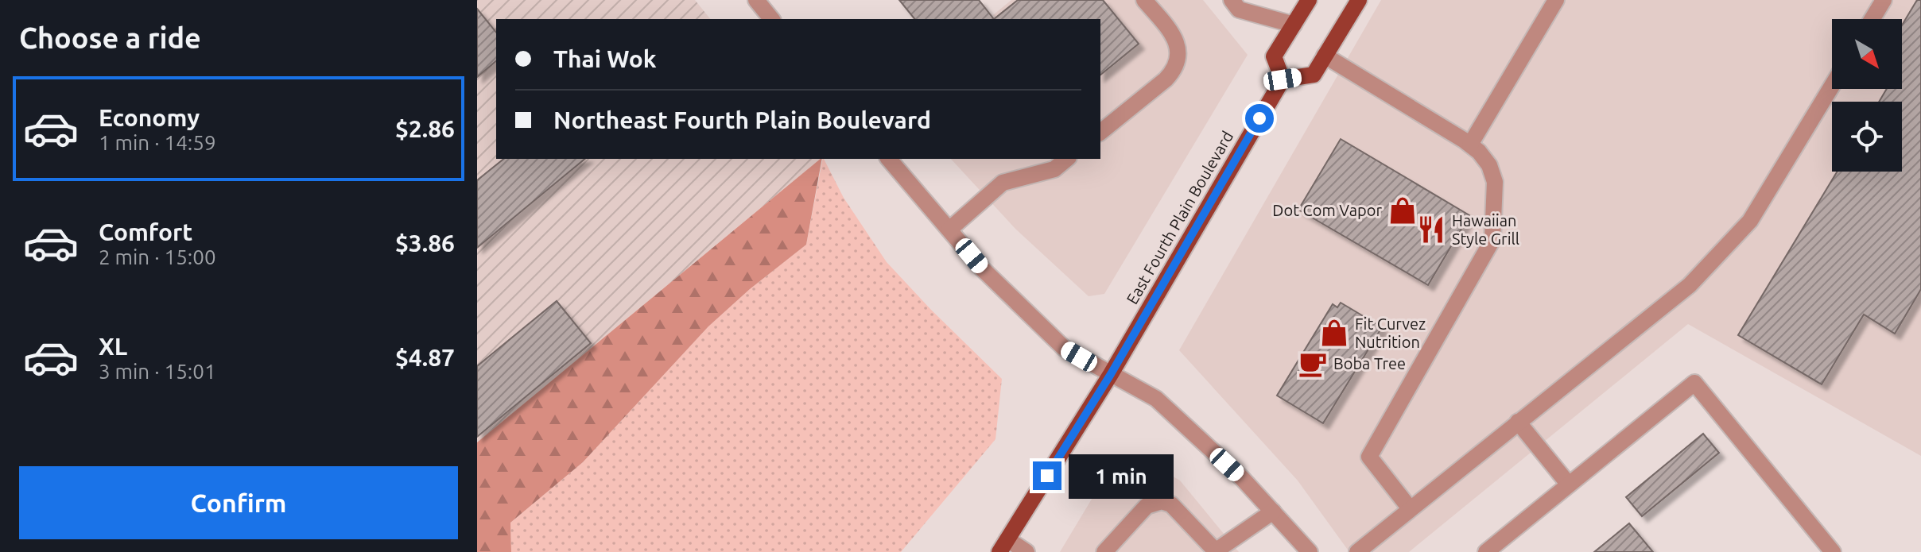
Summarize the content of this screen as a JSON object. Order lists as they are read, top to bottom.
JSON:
{
  "streets": {
    "main road": ["East Fourth Plain Boulevard"]
  },
  "places": {
    "shop": ["Dot Com Vapor", "Fit Curvez Nutrition"],
    "restaurant": ["Hawaiian Style Grill"],
    "cafe": ["Boba Tree"]
  },
  "north": "bottom right",
  "page": {
    "heading": "Choose a ride",
    "banner": ["Thai Wok", "Northeast Fourth Plain Boulevard"],
    "list": [
      {
        "name": "Economy",
        "note": "1 min · 14:59",
        "value": "$2.86"
      },
      {
        "name": "Comfort",
        "note": "2 min · 15:00",
        "value": "$3.86"
      },
      {
        "name": "XL",
        "note": "3 min · 15:01",
        "value": "$4.87"
      }
    ],
    "buttons": "Confirm",
    "bubble": "1 min"
  }
}
